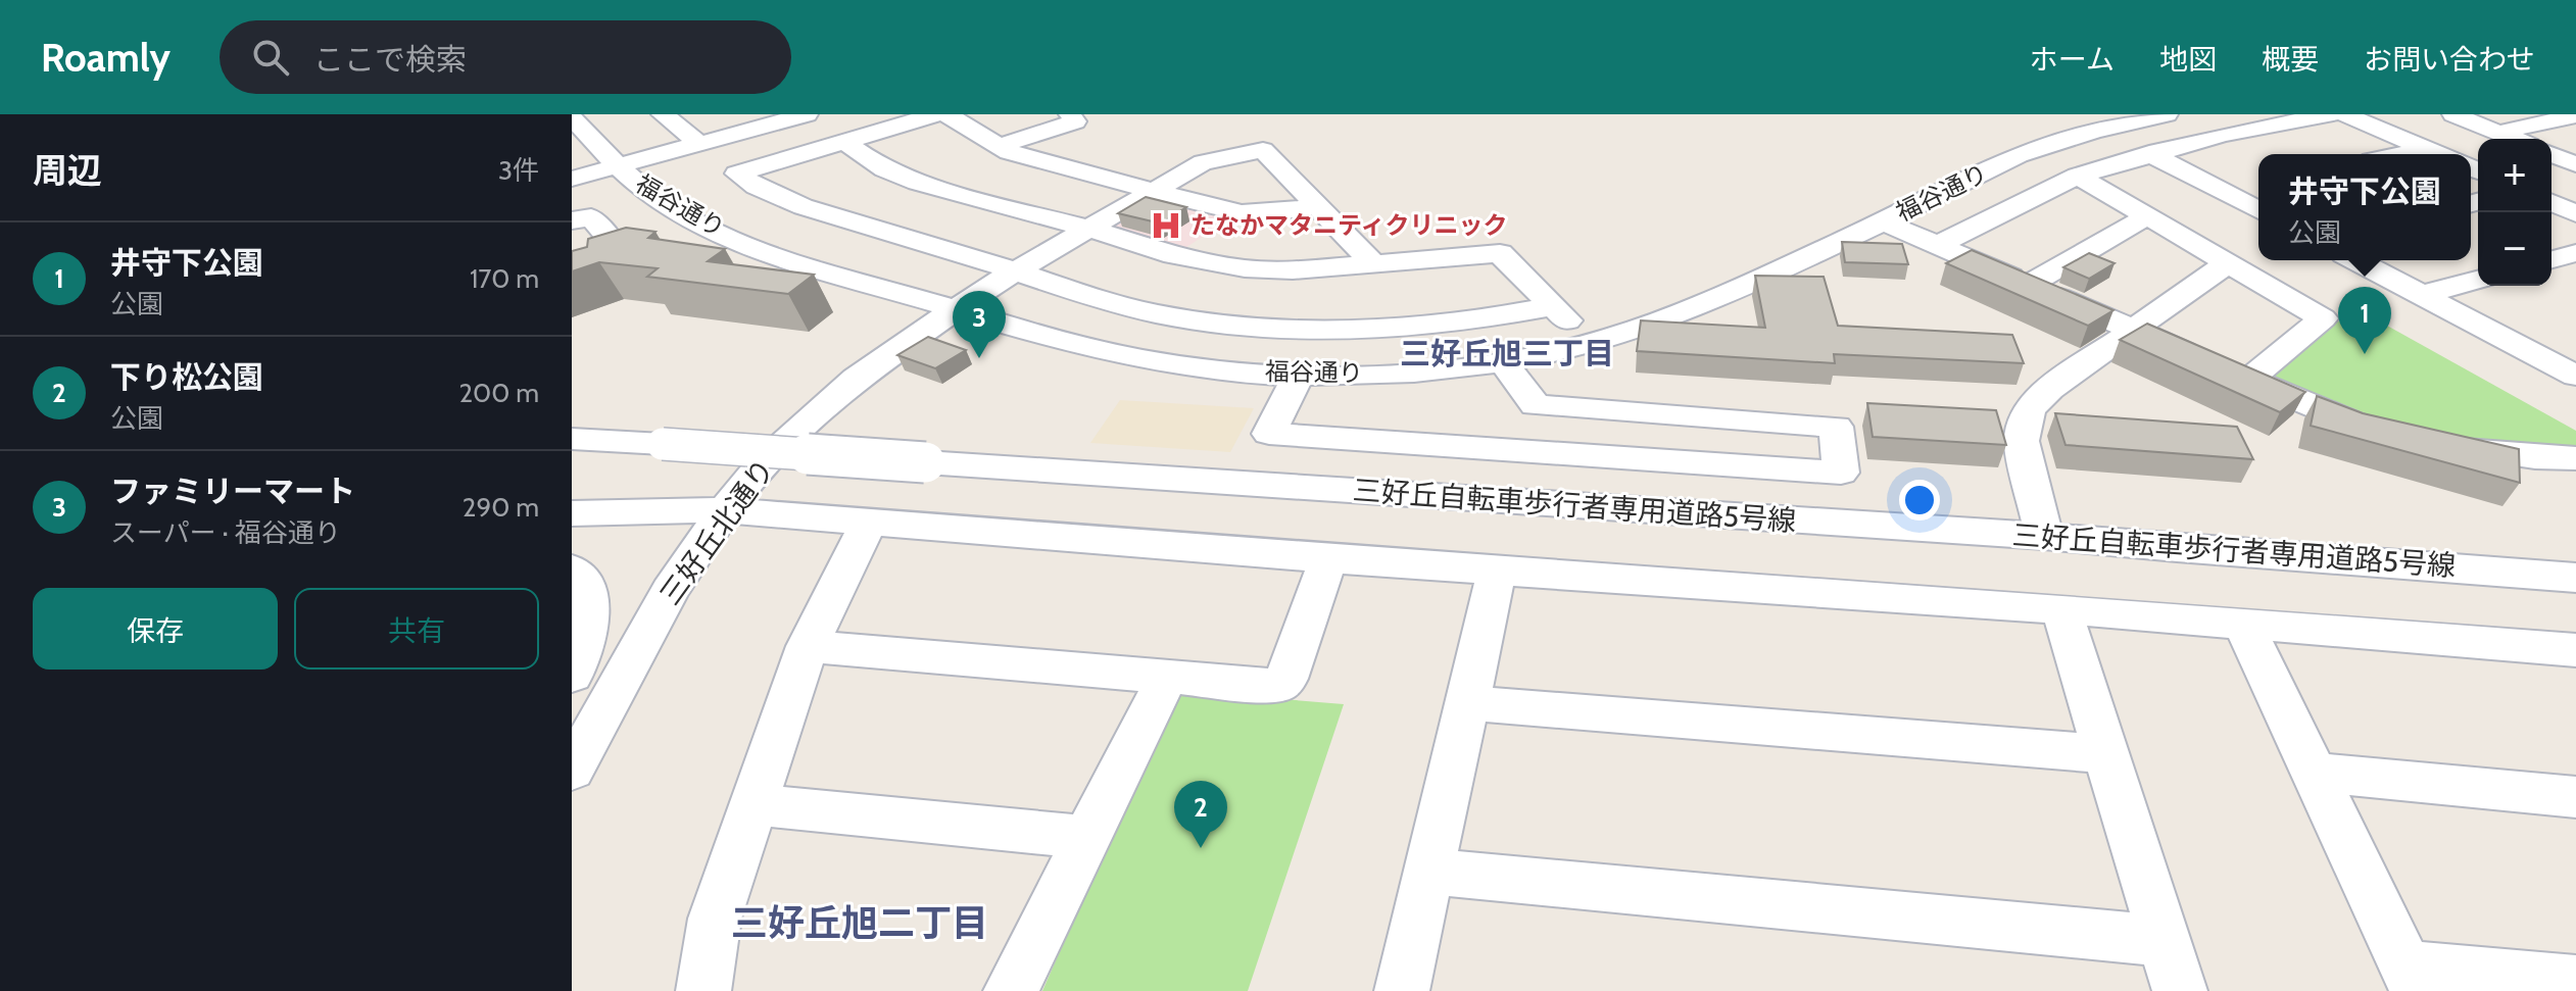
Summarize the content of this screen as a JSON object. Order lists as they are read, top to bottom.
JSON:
{
  "streets": {
    "street": ["福谷通り", "三好丘自転車歩行者専用道路5号線", "三好丘北通り"]
  },
  "crossings": [
    ["福谷通り", "三好丘北通り"]
  ],
  "districts": ["三好丘旭三丁目", "三好丘旭二丁目"],
  "places": {
    "hospital": ["たなかマタニティクリニック"]
  },
  "page": {
    "header": "Roamly",
    "search": "ここで検索",
    "nav": [
      "ホーム",
      "地図",
      "概要",
      "お問い合わせ"
    ],
    "heading": ["周辺", "3件"],
    "map_buttons": ["+", "−"],
    "popup": ["井守下公園", "公園"],
    "list": [
      {
        "mark": "1",
        "name": "井守下公園",
        "note": "公園",
        "value": "170 m"
      },
      {
        "mark": "2",
        "name": "下り松公園",
        "note": "公園",
        "value": "200 m"
      },
      {
        "mark": "3",
        "name": "ファミリーマート",
        "note": "スーパー · 福谷通り",
        "value": "290 m"
      }
    ],
    "pins": ["1", "3", "2"],
    "buttons": ["保存", "共有"]
  }
}
